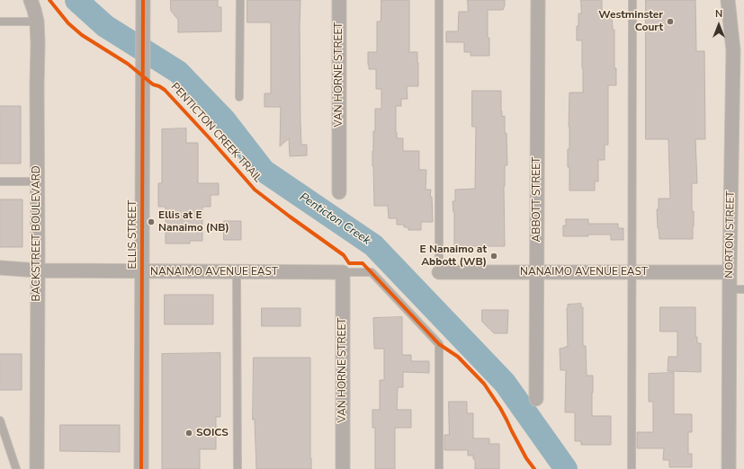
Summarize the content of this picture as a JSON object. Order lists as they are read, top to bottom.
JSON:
{
  "streets": {
    "street": [
      "VAN HORNE STREET",
      "ABBOTT STREET",
      "BACKSTREET BOULEVARD",
      "ELLIS STREET",
      "NORTON STREET",
      "NANAIMO AVENUE EAST"
    ],
    "cycle path": ["PENTICTON CREEK TRAIL"]
  },
  "crossings": [
    ["VAN HORNE STREET", "NANAIMO AVENUE EAST"],
    ["ABBOTT STREET", "NANAIMO AVENUE EAST"],
    ["BACKSTREET BOULEVARD", "NANAIMO AVENUE EAST"],
    ["ELLIS STREET", "NANAIMO AVENUE EAST"],
    ["NORTON STREET", "NANAIMO AVENUE EAST"]
  ],
  "water": ["Penticton Creek"],
  "places": [
    "Westminster Court",
    "Ellis at E Nanaimo (NB)",
    "E Nanaimo at Abbott (WB)",
    "SOICS"
  ],
  "north": "top"
}
